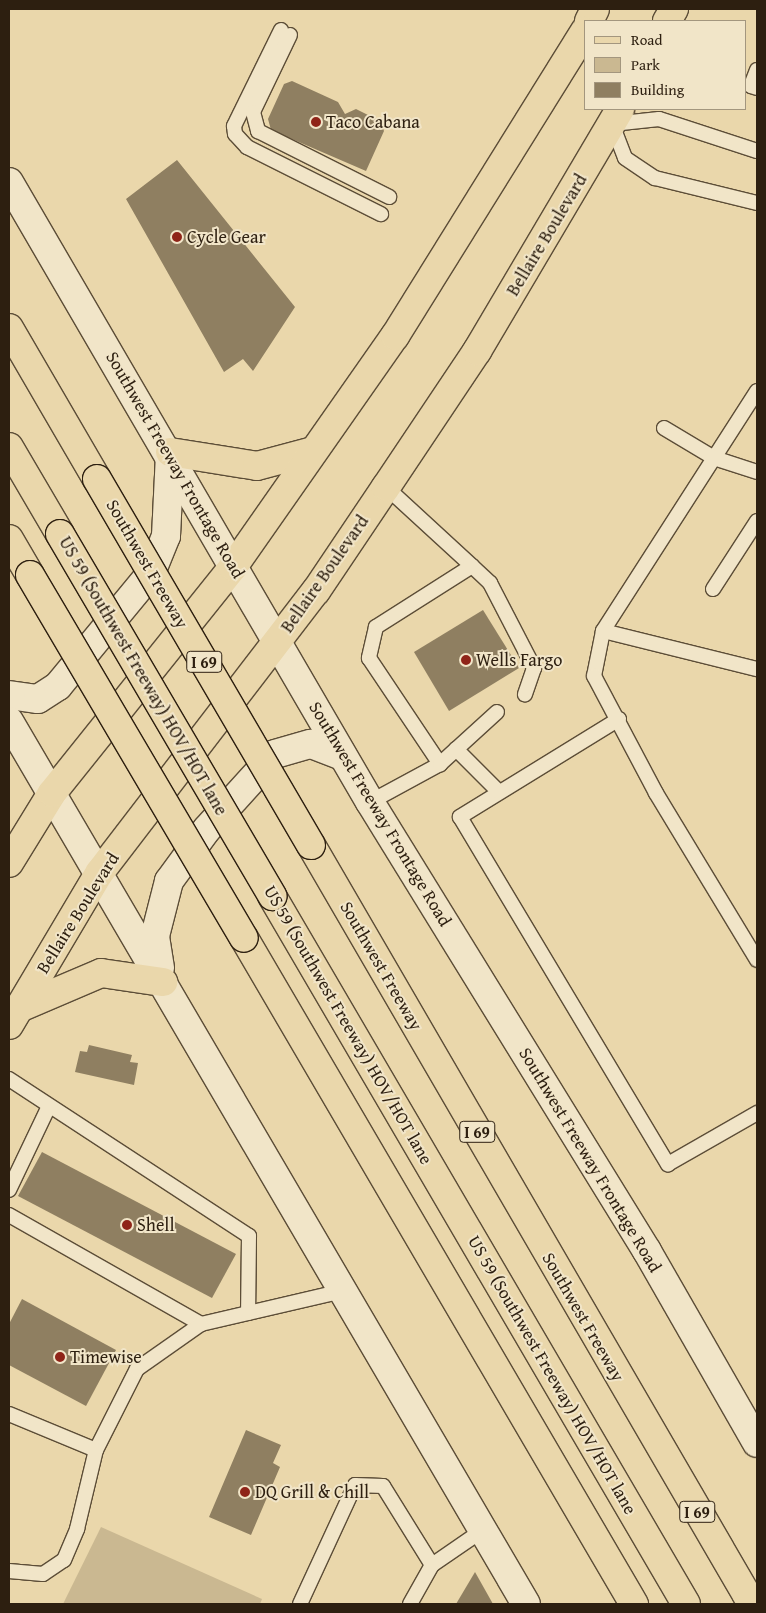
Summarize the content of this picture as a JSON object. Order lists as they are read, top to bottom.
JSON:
{
  "streets": {
    "main road": [
      "Bellaire Boulevard",
      "Southwest Freeway Frontage Road",
      "Southwest Freeway",
      "I 69",
      "US 59 (Southwest Freeway) HOV/HOT lane"
    ]
  },
  "crossings": [
    ["Bellaire Boulevard", "Southwest Freeway Frontage Road"]
  ],
  "places": [
    "Taco Cabana",
    "Cycle Gear",
    "Wells Fargo",
    "Shell",
    "Timewise",
    "DQ Grill & Chill"
  ],
  "legend": ["Road", "Park", "Building"]
}
